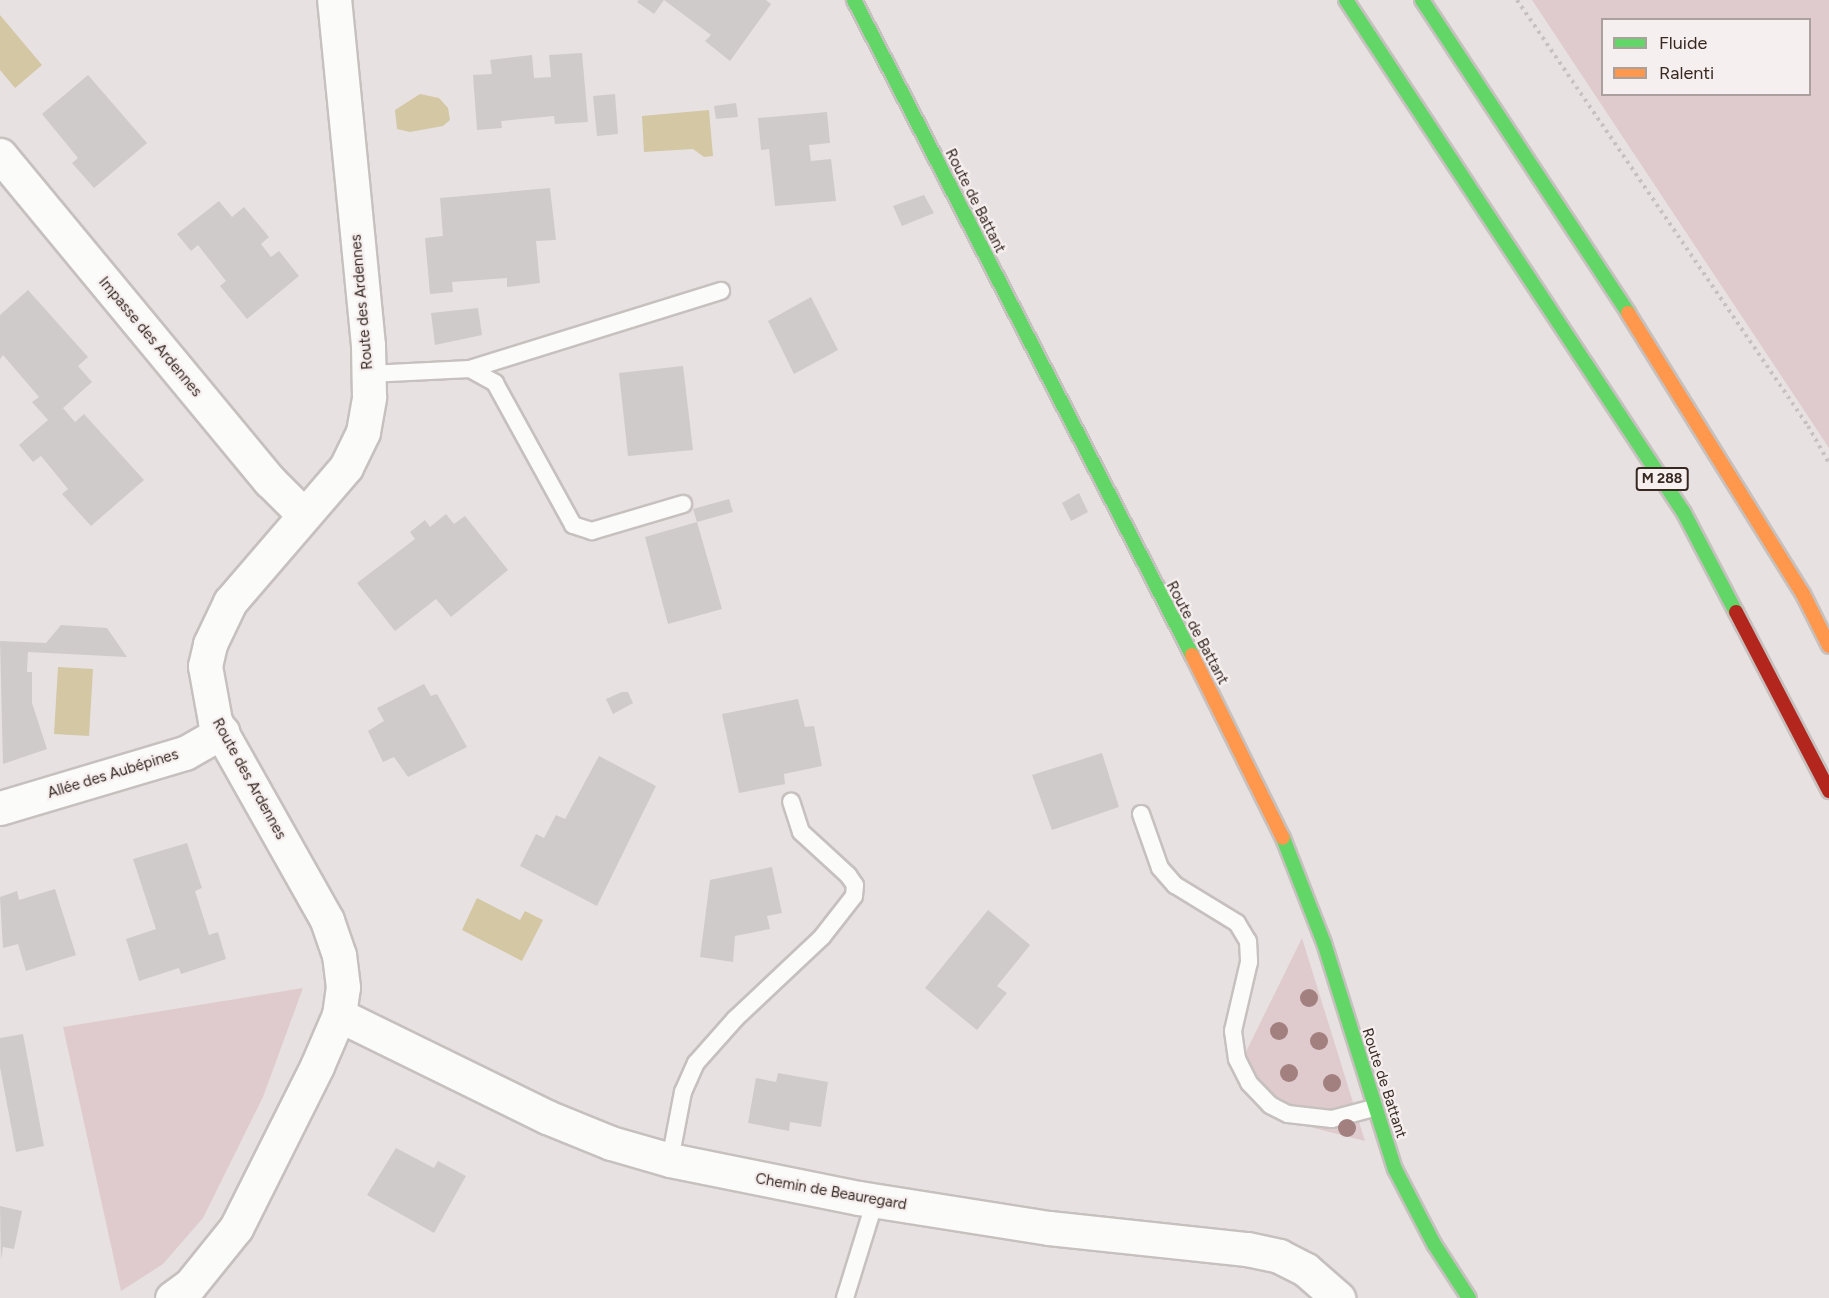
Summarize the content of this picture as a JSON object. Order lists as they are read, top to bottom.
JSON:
{
  "streets": {
    "main road": ["Route de Battant", "M 288"],
    "street": [
      "Route des Ardennes",
      "Impasse des Ardennes",
      "Allée des Aubépines",
      "Chemin de Beauregard"
    ]
  },
  "crossings": [
    ["Route des Ardennes", "Impasse des Ardennes"],
    ["Route des Ardennes", "Allée des Aubépines"],
    ["Route des Ardennes", "Chemin de Beauregard"]
  ],
  "legend": ["Fluide", "Ralenti"]
}
